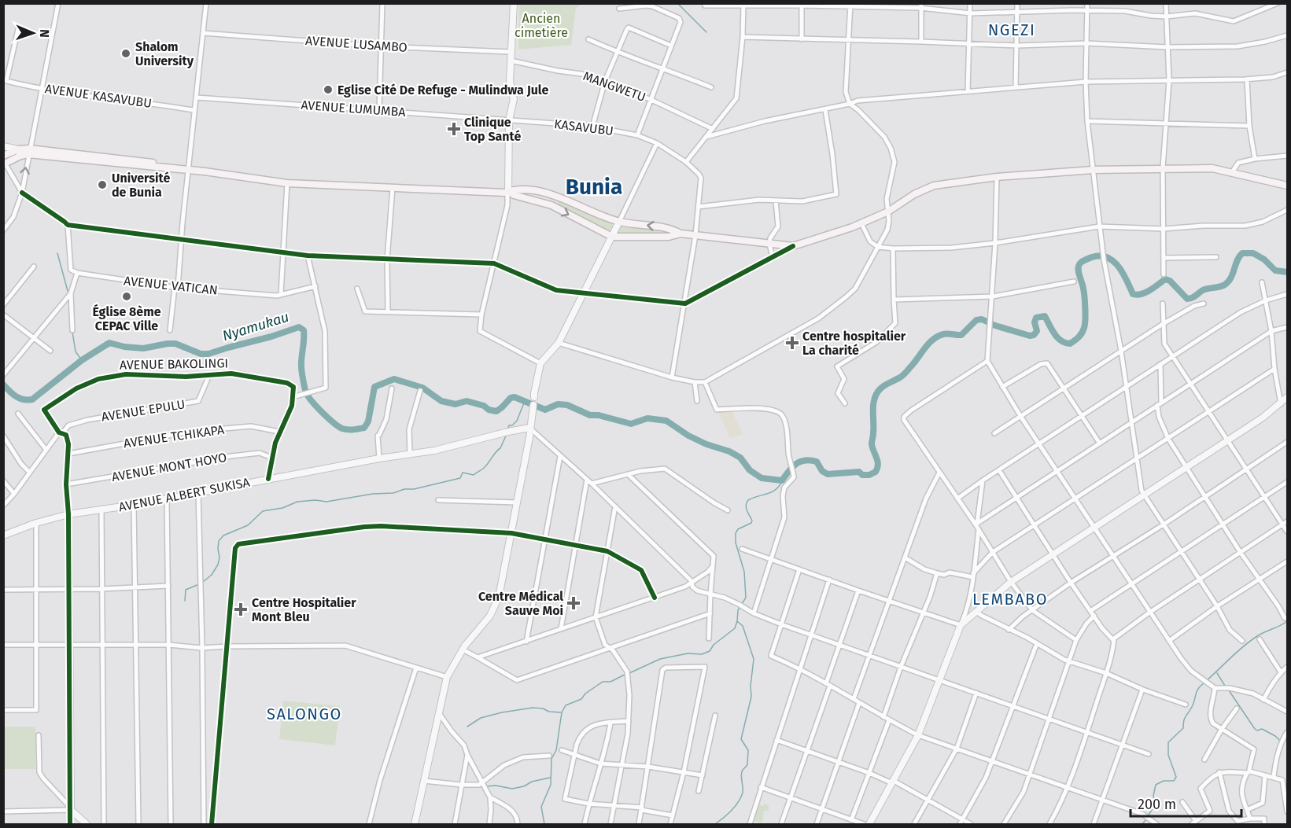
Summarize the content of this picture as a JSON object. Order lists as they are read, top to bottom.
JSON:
{
  "streets": {
    "street": [
      "AVENUE LUSAMBO",
      "MANGWETU",
      "AVENUE KASAVUBU",
      "AVENUE LUMUMBA",
      "KASAVUBU",
      "AVENUE VATICAN",
      "AVENUE BAKOLINGI",
      "AVENUE EPULU",
      "AVENUE TCHIKAPA",
      "AVENUE MONT HOYO",
      "AVENUE ALBERT SUKISA"
    ]
  },
  "crossings": [
    ["AVENUE LUMUMBA", "KASAVUBU"],
    ["AVENUE BAKOLINGI", "AVENUE EPULU"]
  ],
  "districts": [
    "NGEZI",
    "Bunia",
    "LEMBABO",
    "SALONGO"
  ],
  "water": ["Nyamukau"],
  "parks": ["Ancien cimetière"],
  "places": {
    "other": [
      "Shalom University",
      "Eglise Cité De Refuge - Mulindwa Jule",
      "Université de Bunia",
      "Église 8ème CEPAC Ville"
    ],
    "health": [
      "Clinique Top Santé",
      "Centre hospitalier La charité",
      "Centre Médical Sauve Moi",
      "Centre Hospitalier Mont Bleu"
    ]
  },
  "scale_bar": "200 m",
  "north": "right"
}
